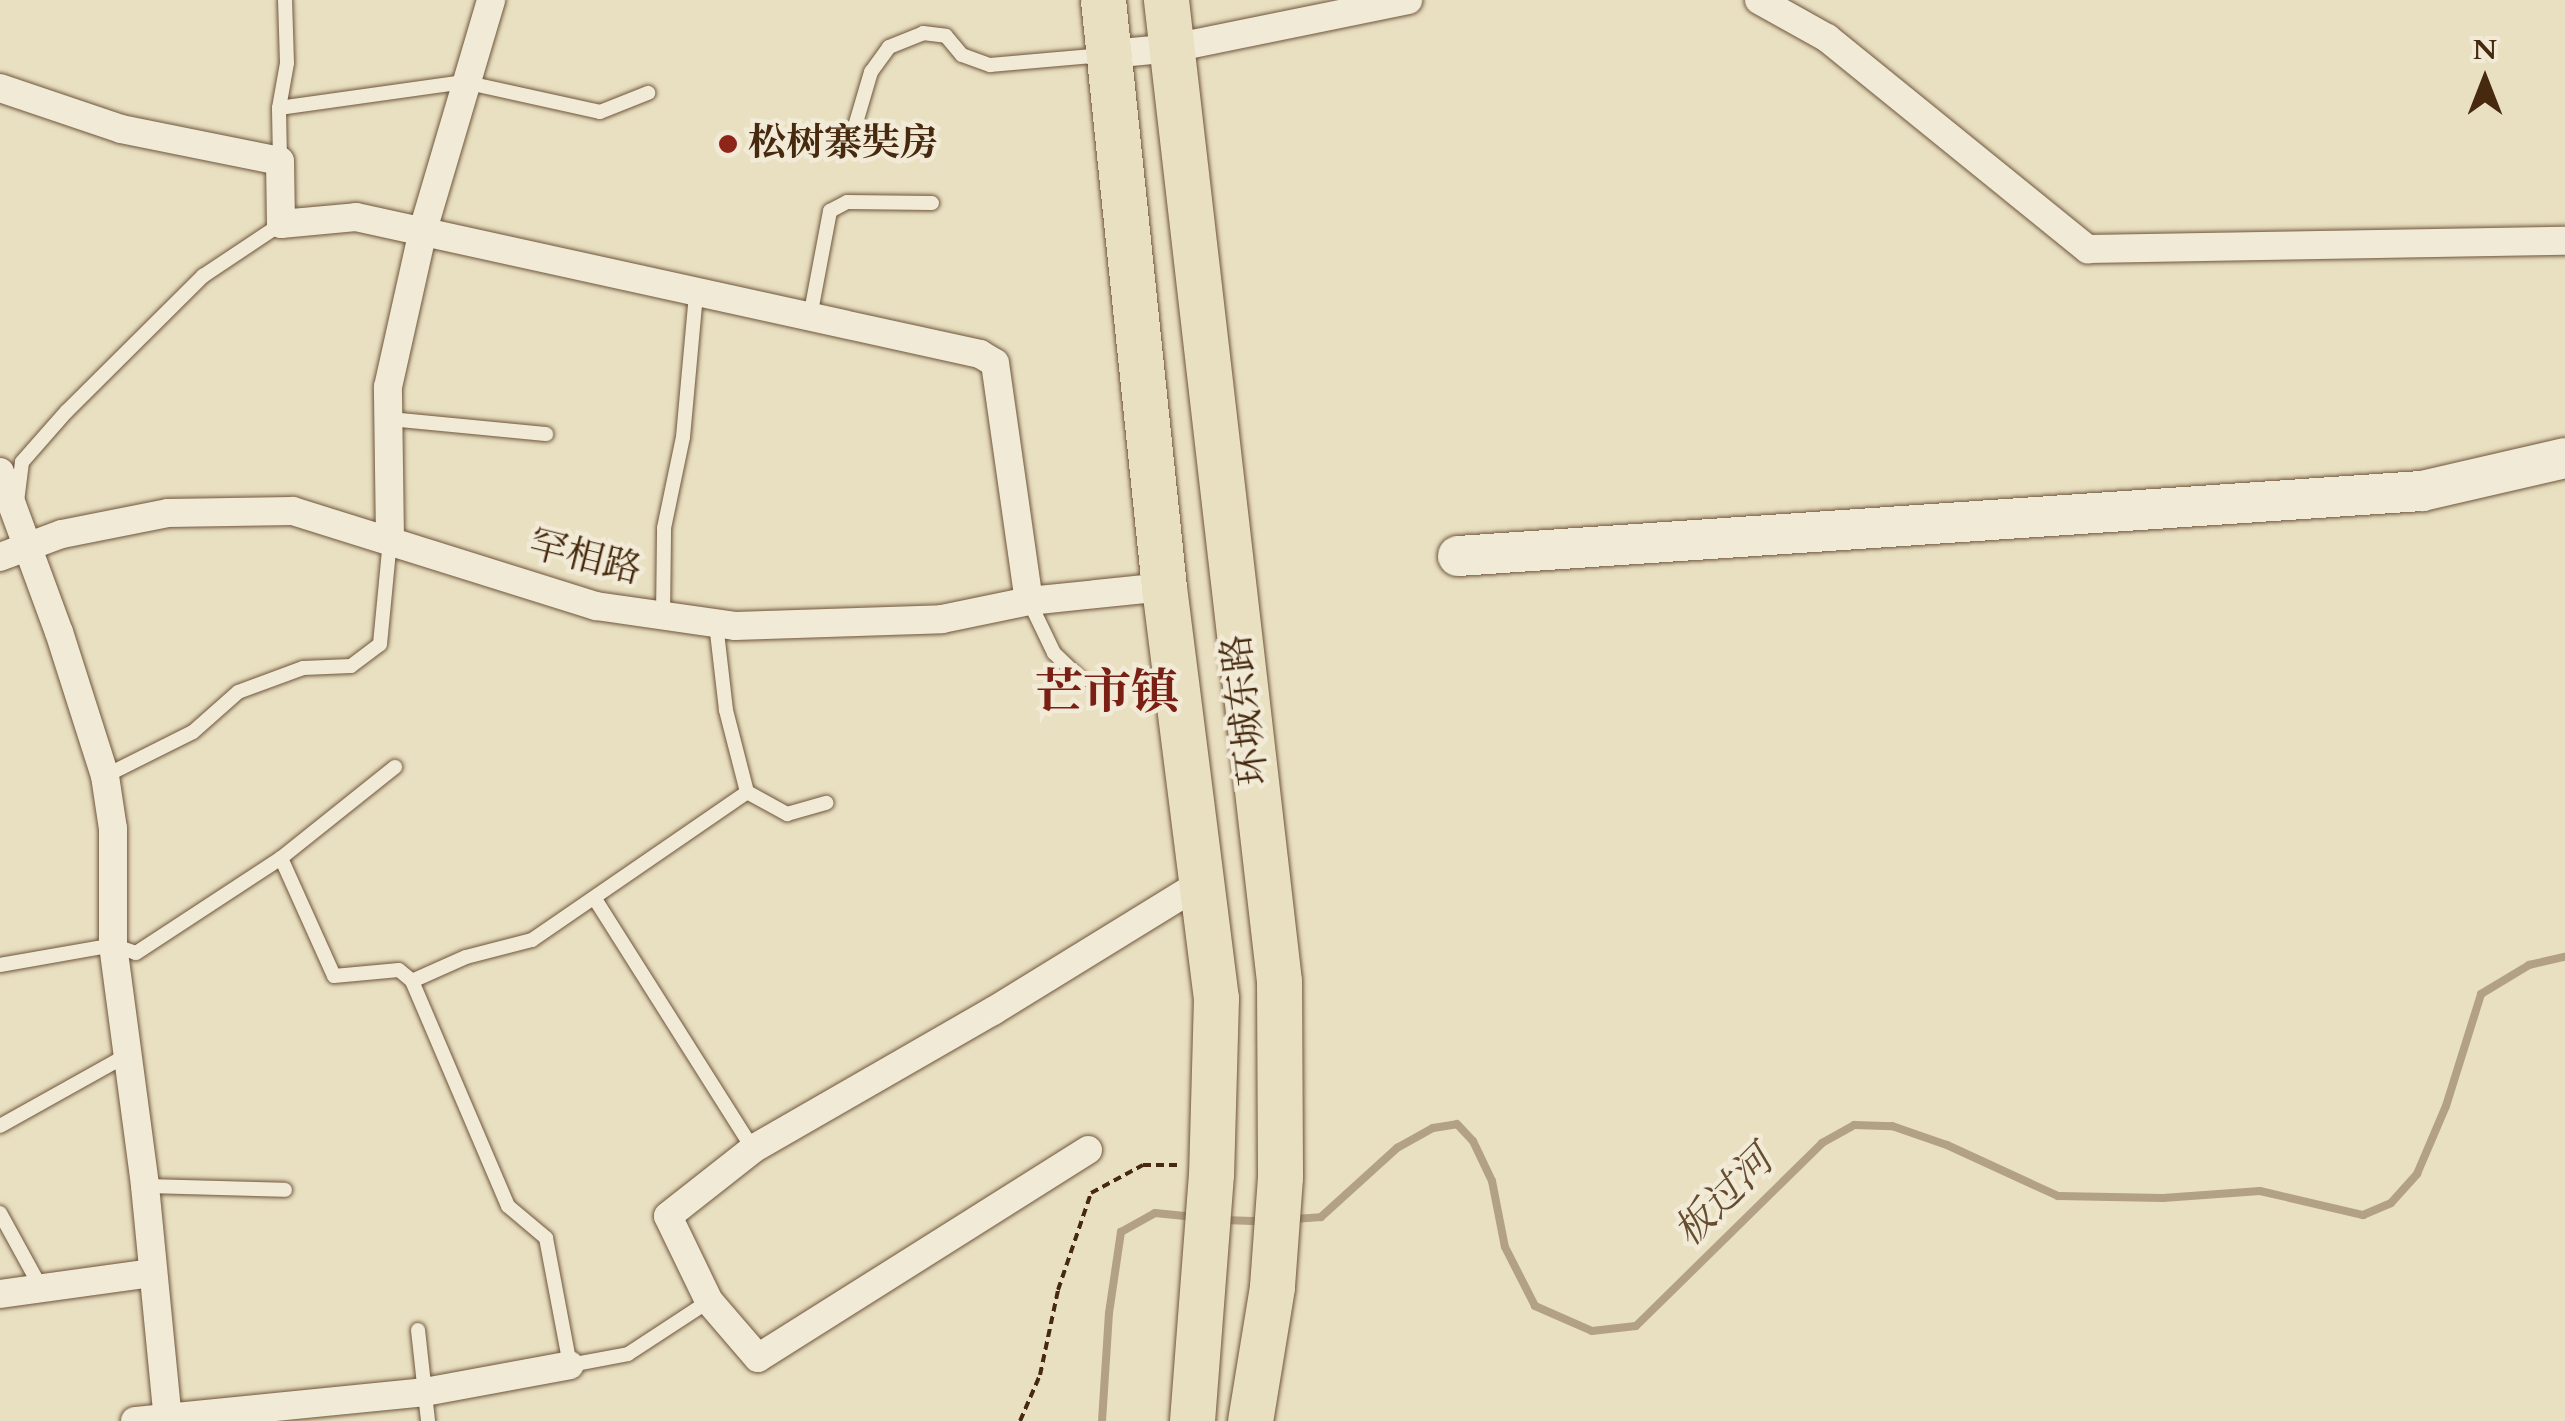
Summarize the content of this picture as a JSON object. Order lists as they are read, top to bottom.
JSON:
{
  "streets": {
    "main road": ["环城东路"],
    "street": ["罕相路"]
  },
  "crossings": [
    ["罕相路", "环城东路"]
  ],
  "districts": ["芒市镇"],
  "water": ["板过河"],
  "places": ["松树寨奘房"],
  "north": "top"
}
